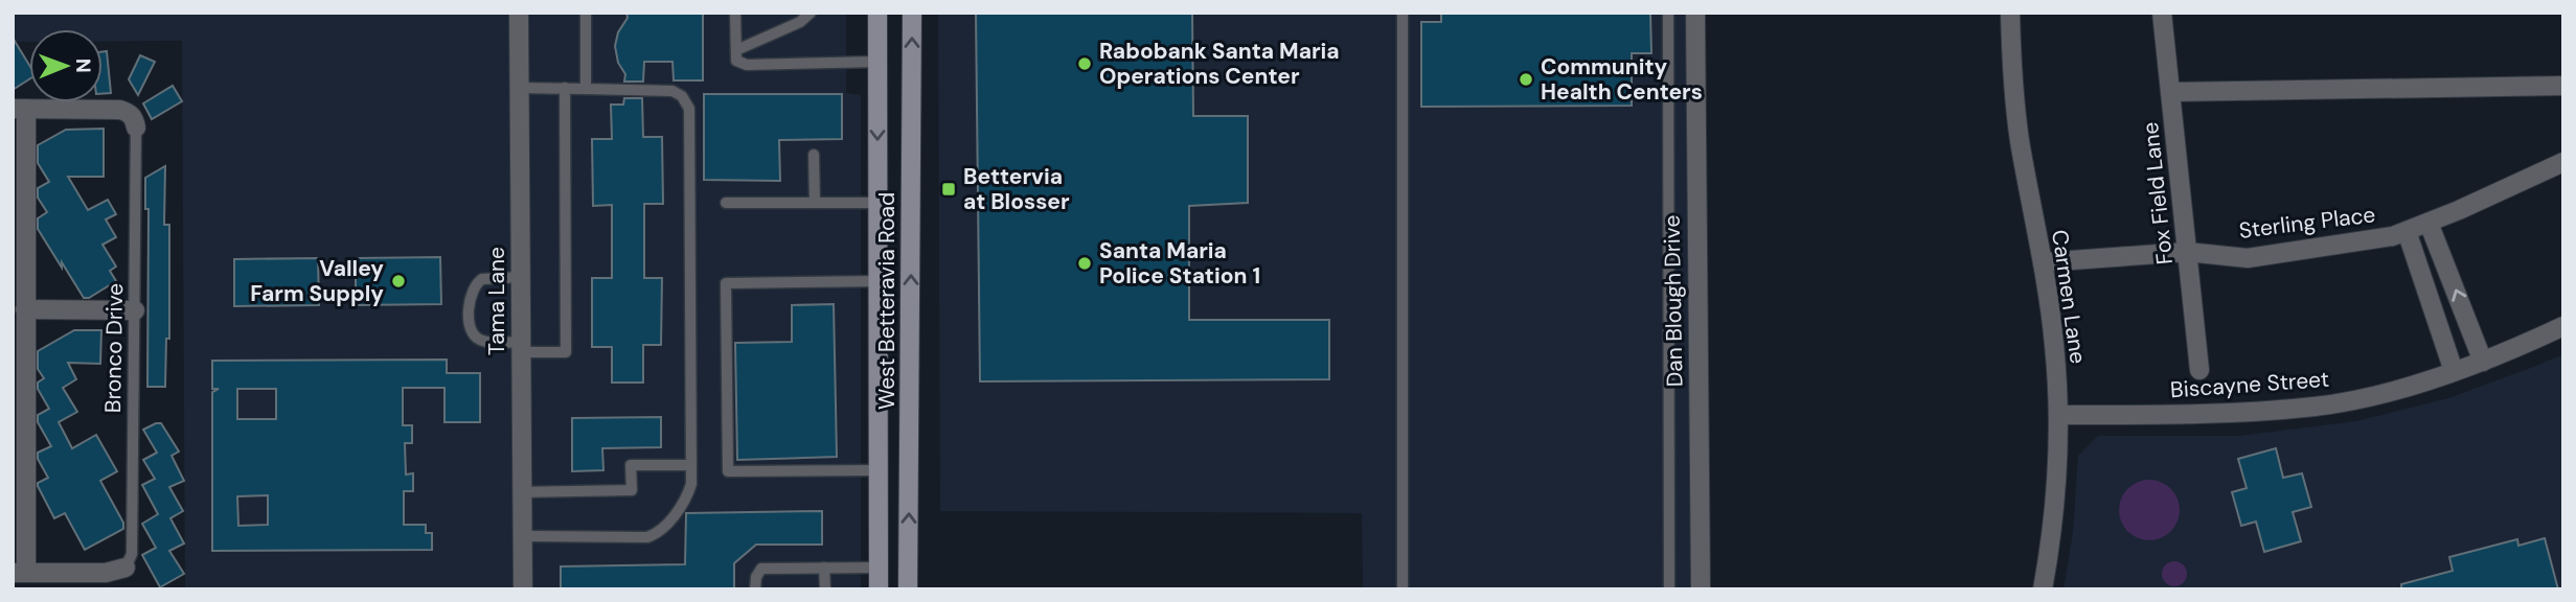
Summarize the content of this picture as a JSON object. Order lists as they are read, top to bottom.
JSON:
{
  "streets": {
    "main road": ["West Betteravia Road"],
    "street": [
      "Fox Field Lane",
      "Sterling Place",
      "Carmen Lane",
      "Tama Lane",
      "Dan Blough Drive",
      "Biscayne Street"
    ],
    "lane": ["Bronco Drive"]
  },
  "crossings": [
    ["Fox Field Lane", "Sterling Place"],
    ["Sterling Place", "Carmen Lane"],
    ["Carmen Lane", "Biscayne Street"]
  ],
  "places": {
    "other": [
      "Rabobank Santa Maria Operations Center",
      "Community Health Centers",
      "Santa Maria Police Station 1",
      "Valley Farm Supply"
    ],
    "transit": ["Bettervia at Blosser"]
  },
  "north": "right"
}
